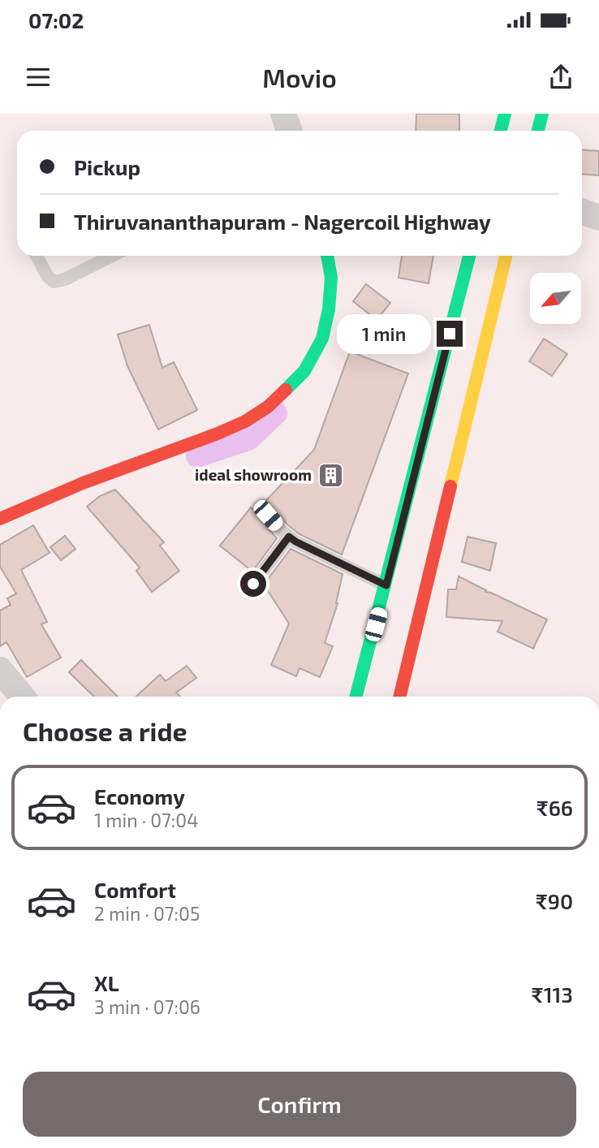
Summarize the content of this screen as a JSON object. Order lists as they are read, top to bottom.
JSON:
{
  "places": {
    "building": ["ideal showroom"]
  },
  "north": "bottom left",
  "page": {
    "status": "07:02",
    "header": "Movio",
    "banner": ["Pickup", "Thiruvananthapuram - Nagercoil Highway"],
    "bubble": "1 min",
    "heading": "Choose a ride",
    "list": [
      {
        "name": "Economy",
        "note": "1 min · 07:04",
        "value": "₹66"
      },
      {
        "name": "Comfort",
        "note": "2 min · 07:05",
        "value": "₹90"
      },
      {
        "name": "XL",
        "note": "3 min · 07:06",
        "value": "₹113"
      }
    ],
    "buttons": "Confirm"
  }
}
